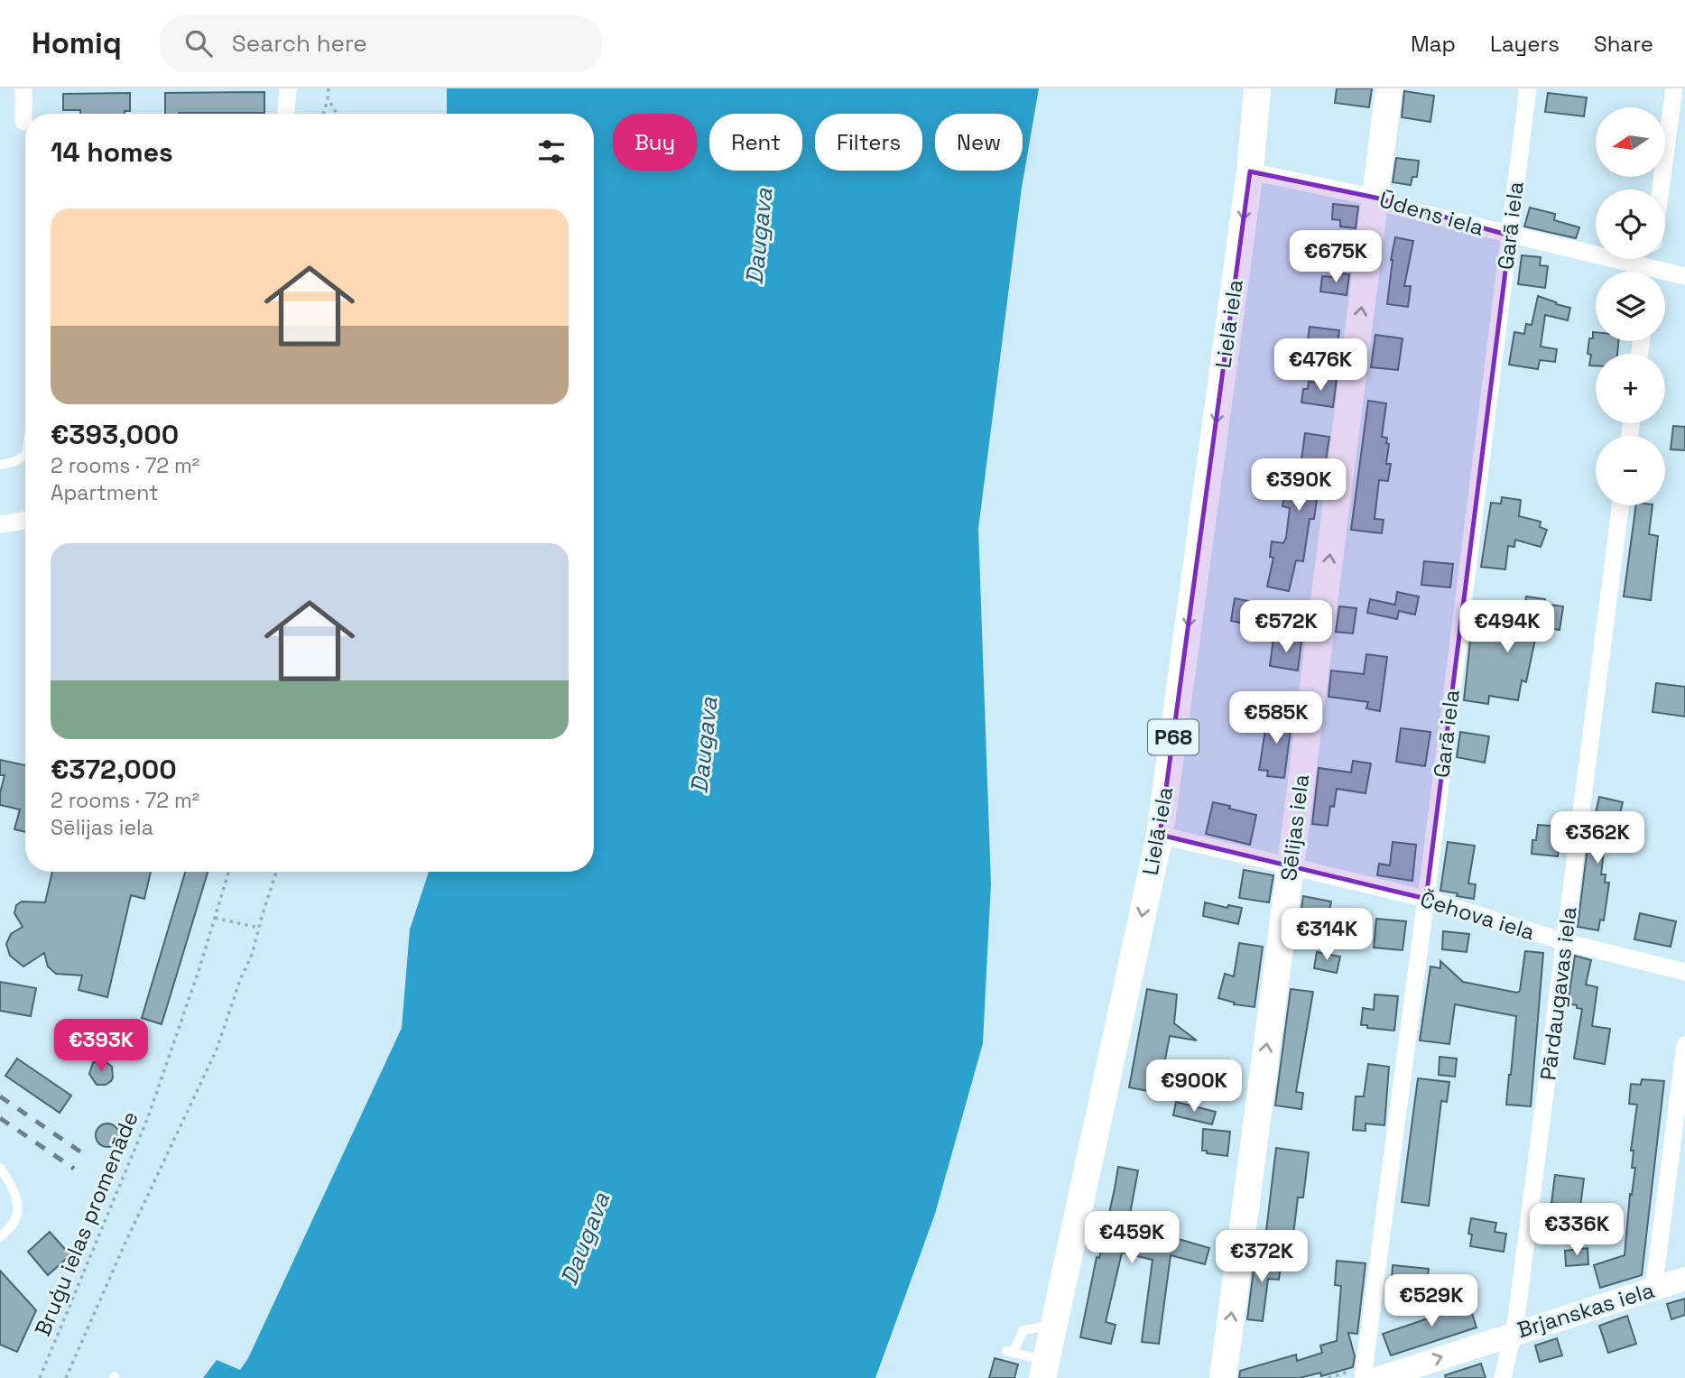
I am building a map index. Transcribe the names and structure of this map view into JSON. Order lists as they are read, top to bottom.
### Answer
{
  "streets": {
    "main road": [
      "Lielā iela",
      "P68",
      "Sēlijas iela",
      "Brjanskas iela"
    ],
    "street": [
      "Ūdens iela",
      "Garā iela",
      "Čehova iela",
      "Pārdaugavas iela"
    ],
    "path": ["Bruģu ielas promenāde"]
  },
  "crossings": [
    ["Ūdens iela", "Garā iela"],
    ["Ūdens iela", "Lielā iela"],
    ["Ūdens iela", "Sēlijas iela"],
    ["Garā iela", "Čehova iela"],
    ["Lielā iela", "Čehova iela"],
    ["Sēlijas iela", "Čehova iela"],
    ["Čehova iela", "Pārdaugavas iela"],
    ["Pārdaugavas iela", "Brjanskas iela"]
  ],
  "one_way": ["Lielā iela", "Sēlijas iela", "Brjanskas iela"],
  "water": ["Daugava"],
  "north": "left",
  "page": {
    "header": "Homiq",
    "search": "Search here",
    "nav": ["Map", "Layers", "Share"],
    "map_buttons": ["+", "−"],
    "chip": [
      "Buy",
      "Rent",
      "Filters",
      "New"
    ],
    "heading": "14 homes",
    "list": [
      {
        "name": "€393,000",
        "note": "2 rooms · 72 m² · Apartment"
      },
      {
        "name": "€372,000",
        "note": "2 rooms · 72 m² · Sēlijas iela"
      }
    ],
    "price": [
      "€675K",
      "€476K",
      "€390K",
      "€572K",
      "€494K",
      "€585K",
      "€362K",
      "€314K",
      "€393K",
      "€900K",
      "€336K",
      "€459K",
      "€372K",
      "€529K"
    ]
  }
}
